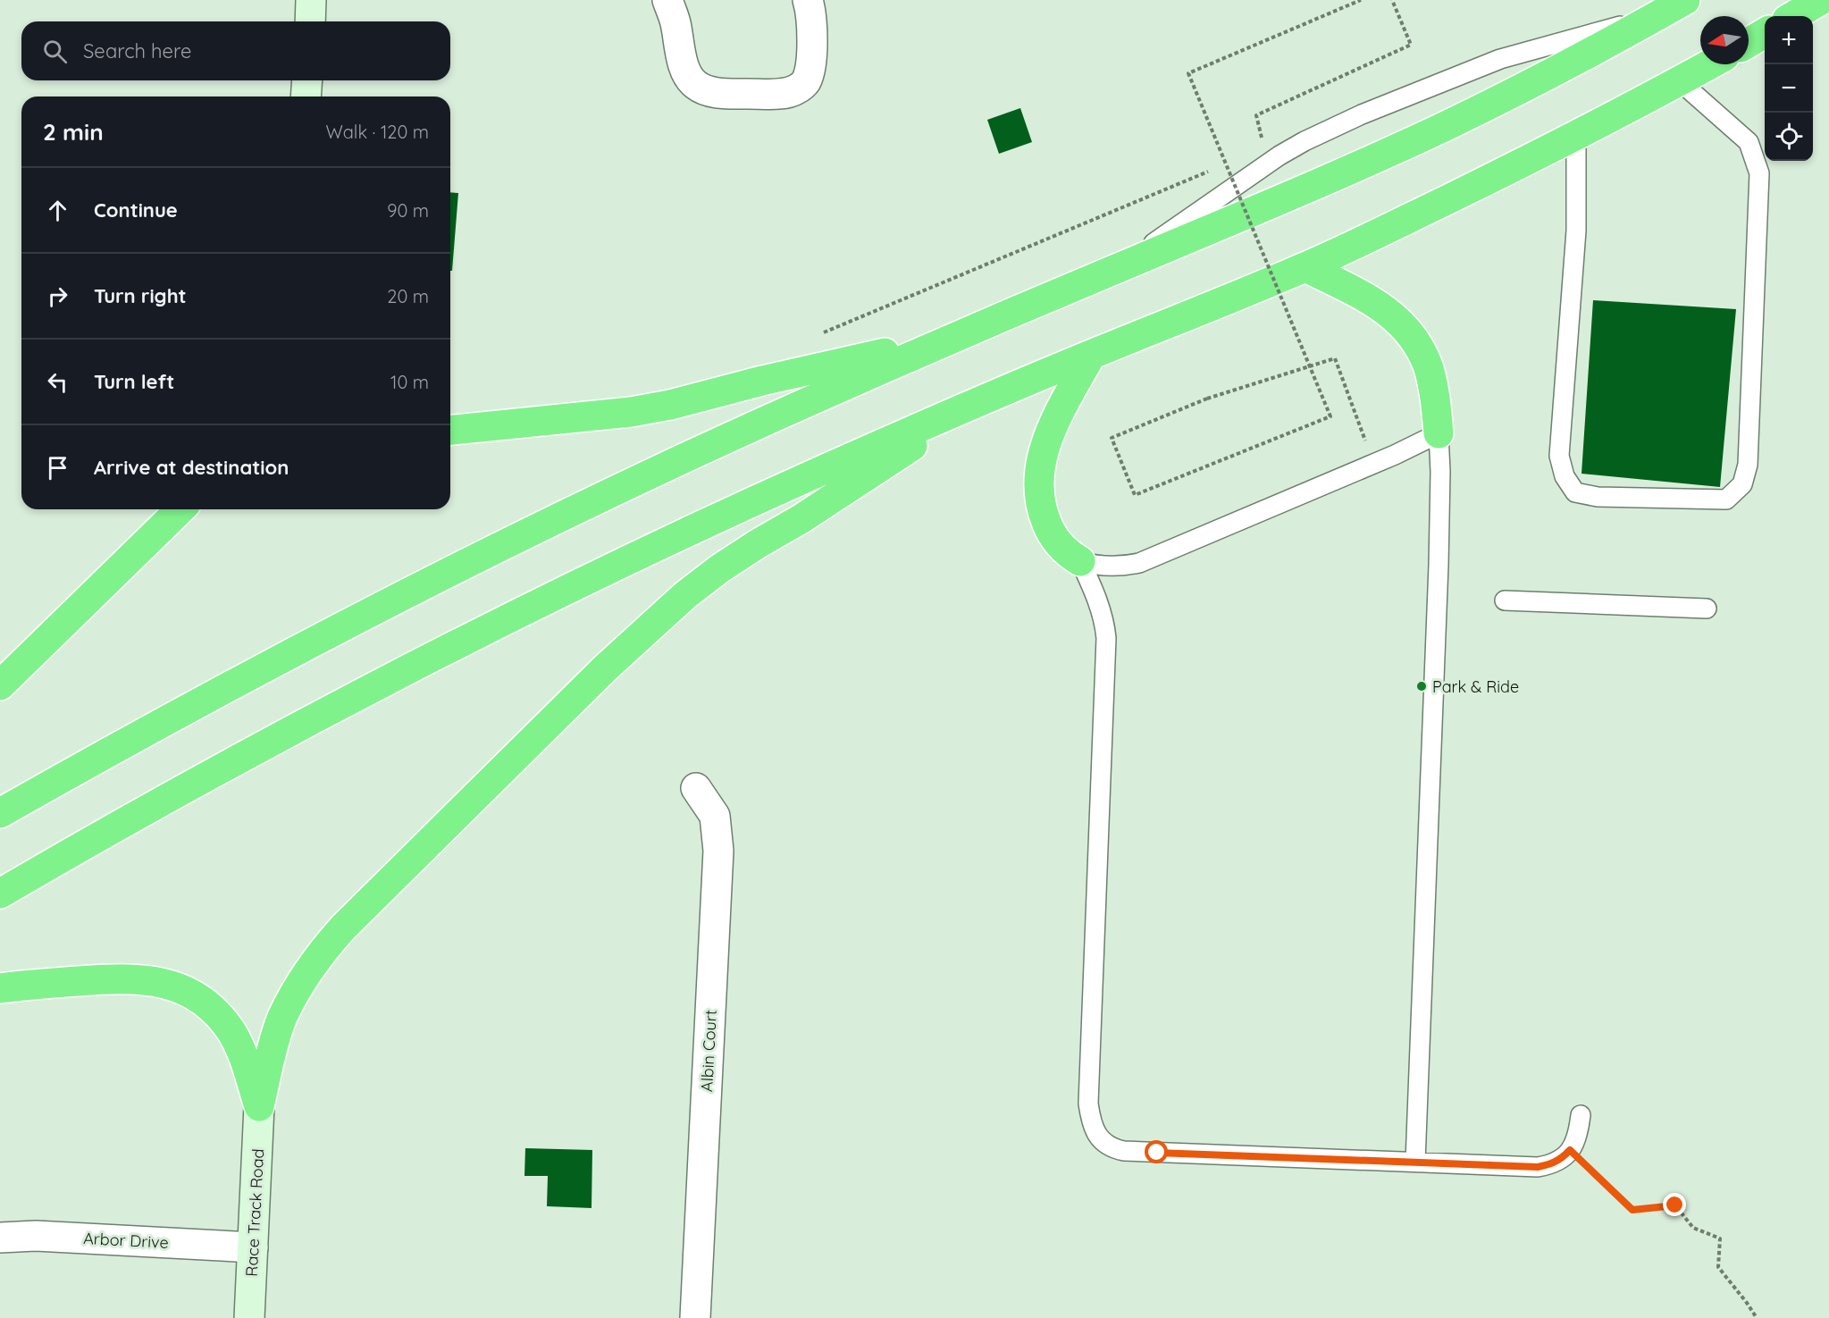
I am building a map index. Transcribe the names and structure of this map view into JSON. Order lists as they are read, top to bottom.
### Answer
{
  "streets": {
    "street": ["Albin Court", "Race Track Road", "Arbor Drive"]
  },
  "crossings": [
    ["Race Track Road", "Arbor Drive"]
  ],
  "places": ["Park & Ride"],
  "north": "left",
  "page": {
    "map_buttons": ["+", "−"],
    "search": "Search here",
    "heading": ["2 min", "Walk · 120 m"],
    "list": [
      ["Continue", "90 m"],
      ["Turn right", "20 m"],
      ["Turn left", "10 m"],
      "Arrive at destination"
    ]
  }
}
